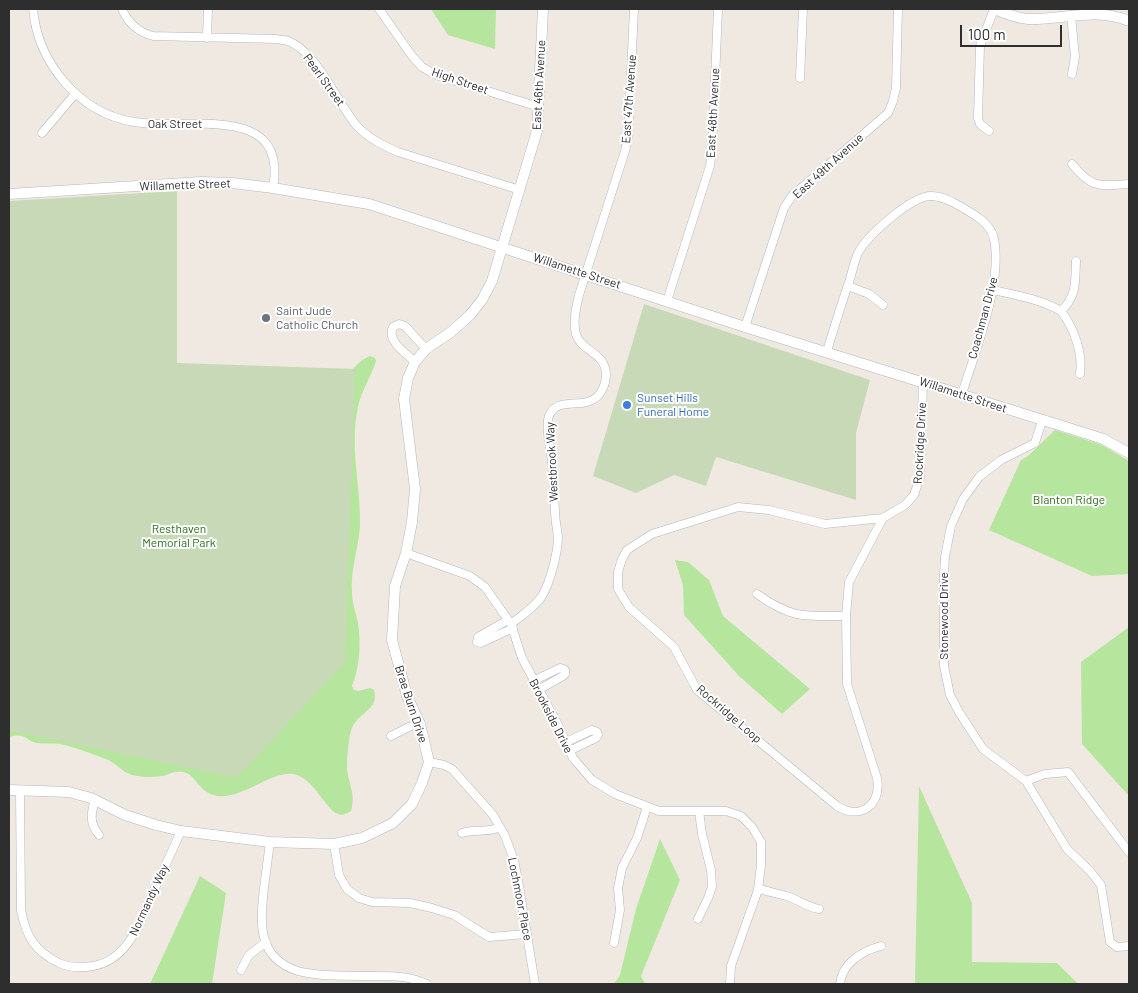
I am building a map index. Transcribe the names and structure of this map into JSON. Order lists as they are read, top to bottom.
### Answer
{
  "streets": {
    "street": [
      "Pearl Street",
      "High Street",
      "East 46th Avenue",
      "East 47th Avenue",
      "East 48th Avenue",
      "Oak Street",
      "East 49th Avenue",
      "Willamette Street",
      "Coachman Drive",
      "Rockridge Drive",
      "Westbrook Way",
      "Stonewood Drive",
      "Brae Burn Drive",
      "Rockridge Loop",
      "Brookside Drive",
      "Lochmoor Place",
      "Normandy Way"
    ]
  },
  "crossings": [
    ["Pearl Street", "East 46th Avenue"],
    ["High Street", "East 46th Avenue"],
    ["East 46th Avenue", "Willamette Street"],
    ["East 46th Avenue", "Brae Burn Drive"],
    ["East 47th Avenue", "Willamette Street"],
    ["East 47th Avenue", "Westbrook Way"],
    ["East 48th Avenue", "Willamette Street"],
    ["Oak Street", "Willamette Street"],
    ["East 49th Avenue", "Willamette Street"],
    ["Willamette Street", "Coachman Drive"],
    ["Willamette Street", "Rockridge Drive"],
    ["Willamette Street", "Westbrook Way"],
    ["Willamette Street", "Stonewood Drive"],
    ["Willamette Street", "Brae Burn Drive"],
    ["Rockridge Drive", "Rockridge Loop"],
    ["Westbrook Way", "Brookside Drive"],
    ["Brae Burn Drive", "Brookside Drive"],
    ["Brae Burn Drive", "Lochmoor Place"]
  ],
  "parks": ["Blanton Ridge", "Resthaven Memorial Park"],
  "places": ["Saint Jude Catholic Church", "Sunset Hills Funeral Home"],
  "scale_bar": "100 m"
}
